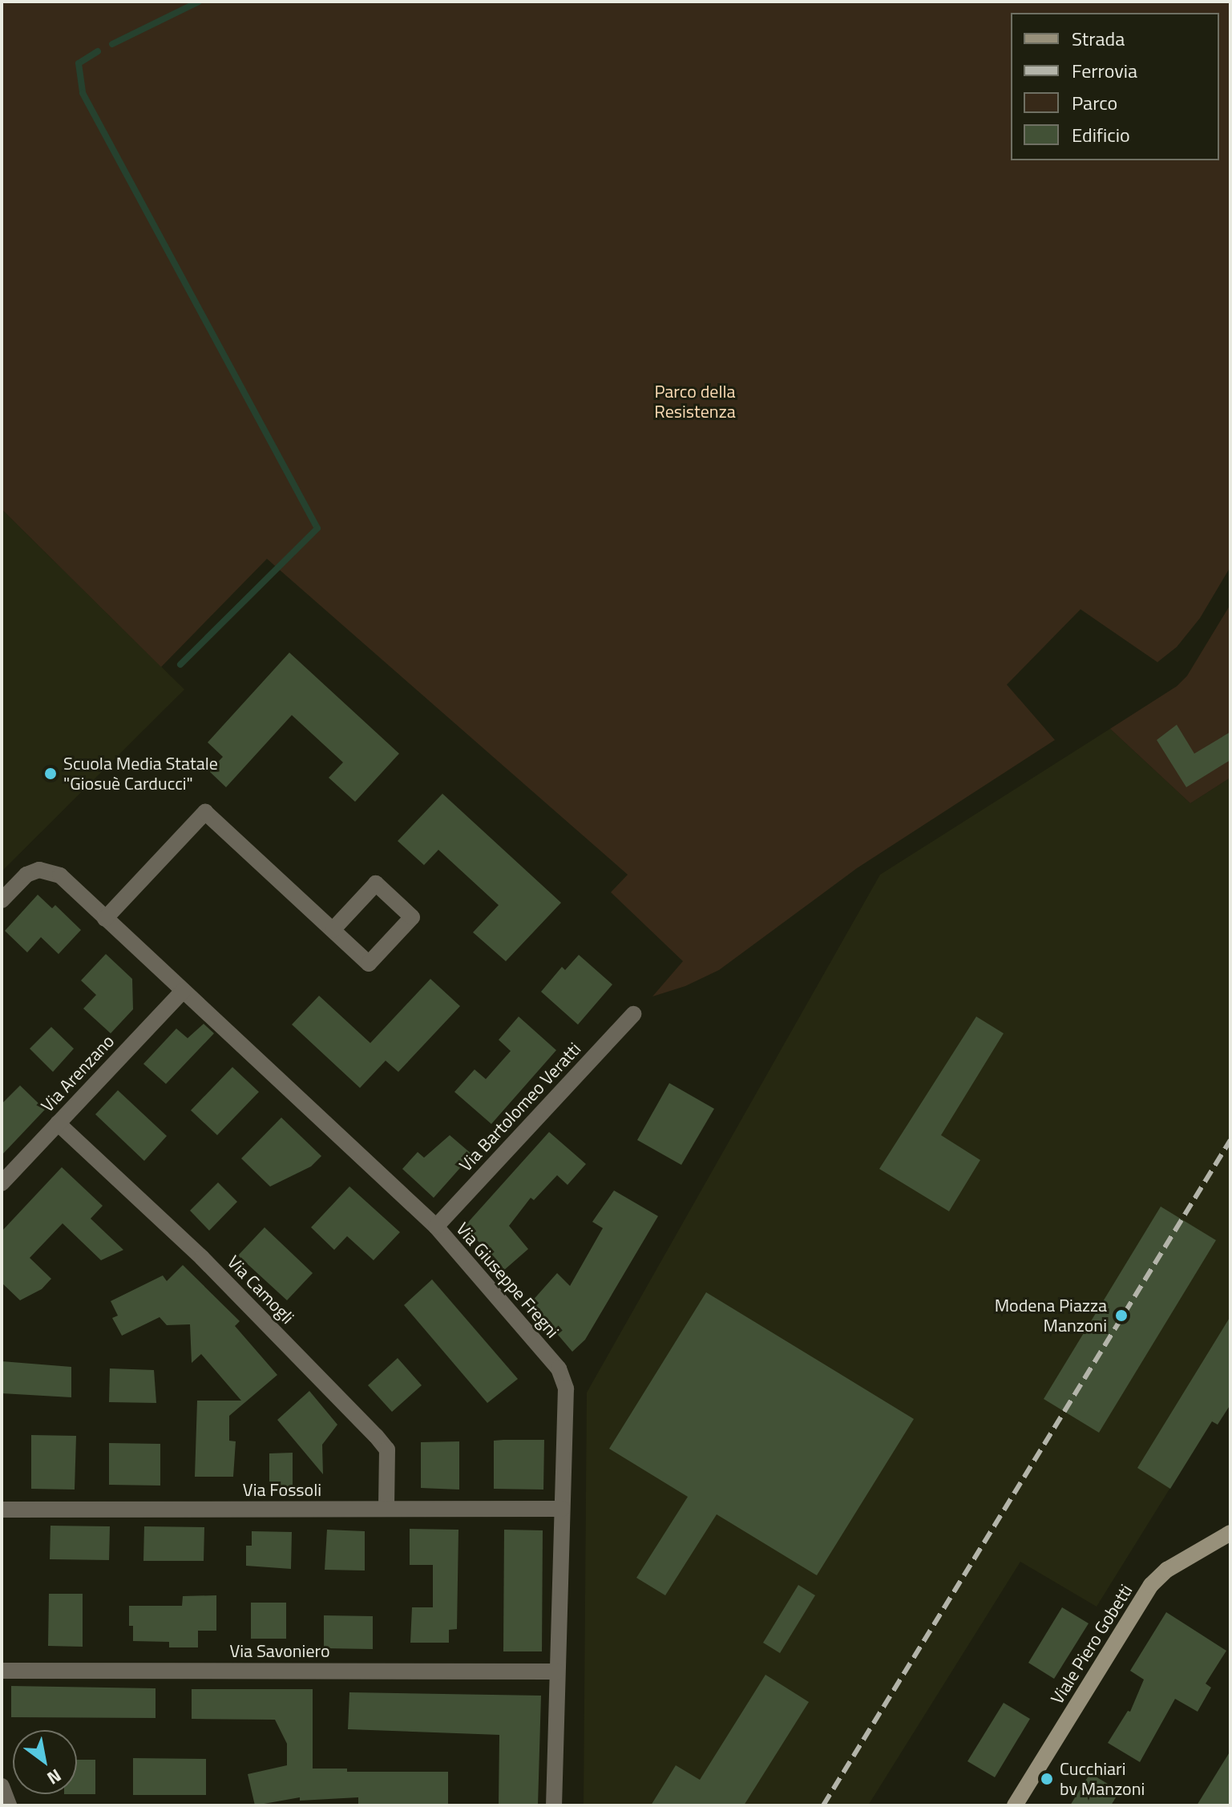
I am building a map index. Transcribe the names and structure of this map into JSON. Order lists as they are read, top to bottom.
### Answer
{
  "streets": {
    "main road": ["Viale Piero Gobetti"],
    "street": [
      "Via Arenzano",
      "Via Bartolomeo Veratti",
      "Via Giuseppe Fregni",
      "Via Camogli",
      "Via Fossoli",
      "Via Savoniero"
    ]
  },
  "crossings": [
    ["Via Arenzano", "Via Giuseppe Fregni"],
    ["Via Arenzano", "Via Camogli"],
    ["Via Bartolomeo Veratti", "Via Giuseppe Fregni"],
    ["Via Giuseppe Fregni", "Via Fossoli"],
    ["Via Giuseppe Fregni", "Via Savoniero"],
    ["Via Camogli", "Via Fossoli"]
  ],
  "parks": ["Parco della Resistenza"],
  "places": ["Scuola Media Statale \"Giosuè Carducci\"", "Modena Piazza Manzoni", "Cucchiari bv Manzoni"],
  "legend": [
    "Strada",
    "Ferrovia",
    "Parco",
    "Edificio"
  ],
  "north": "bottom right"
}
